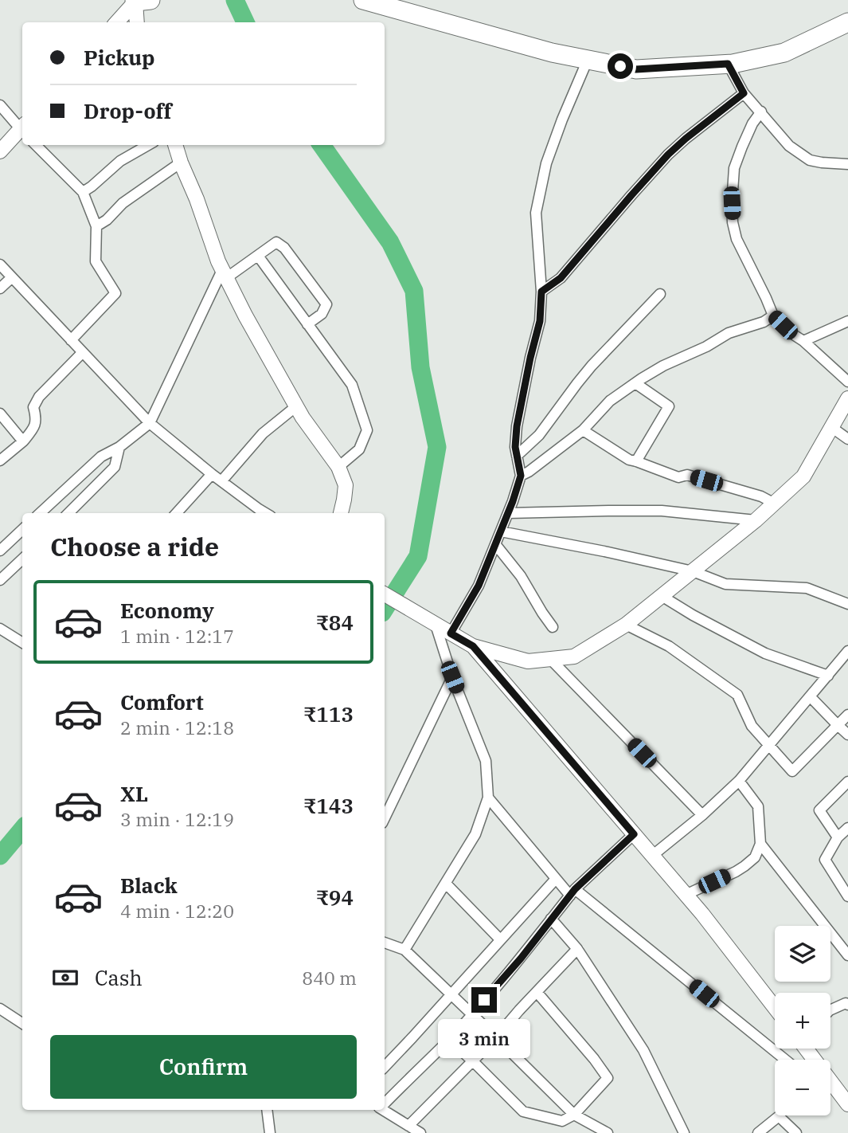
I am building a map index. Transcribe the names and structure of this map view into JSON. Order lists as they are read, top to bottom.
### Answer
{
  "page": {
    "banner": ["Pickup", "Drop-off"],
    "heading": "Choose a ride",
    "list": [
      {
        "name": "Economy",
        "note": "1 min · 12:17",
        "value": "₹84"
      },
      {
        "name": "Comfort",
        "note": "2 min · 12:18",
        "value": "₹113"
      },
      {
        "name": "XL",
        "note": "3 min · 12:19",
        "value": "₹143"
      },
      {
        "name": "Black",
        "note": "4 min · 12:20",
        "value": "₹94"
      }
    ],
    "map_buttons": ["+", "−"],
    "pay": ["Cash", "840 m"],
    "bubble": "3 min",
    "buttons": "Confirm"
  }
}
